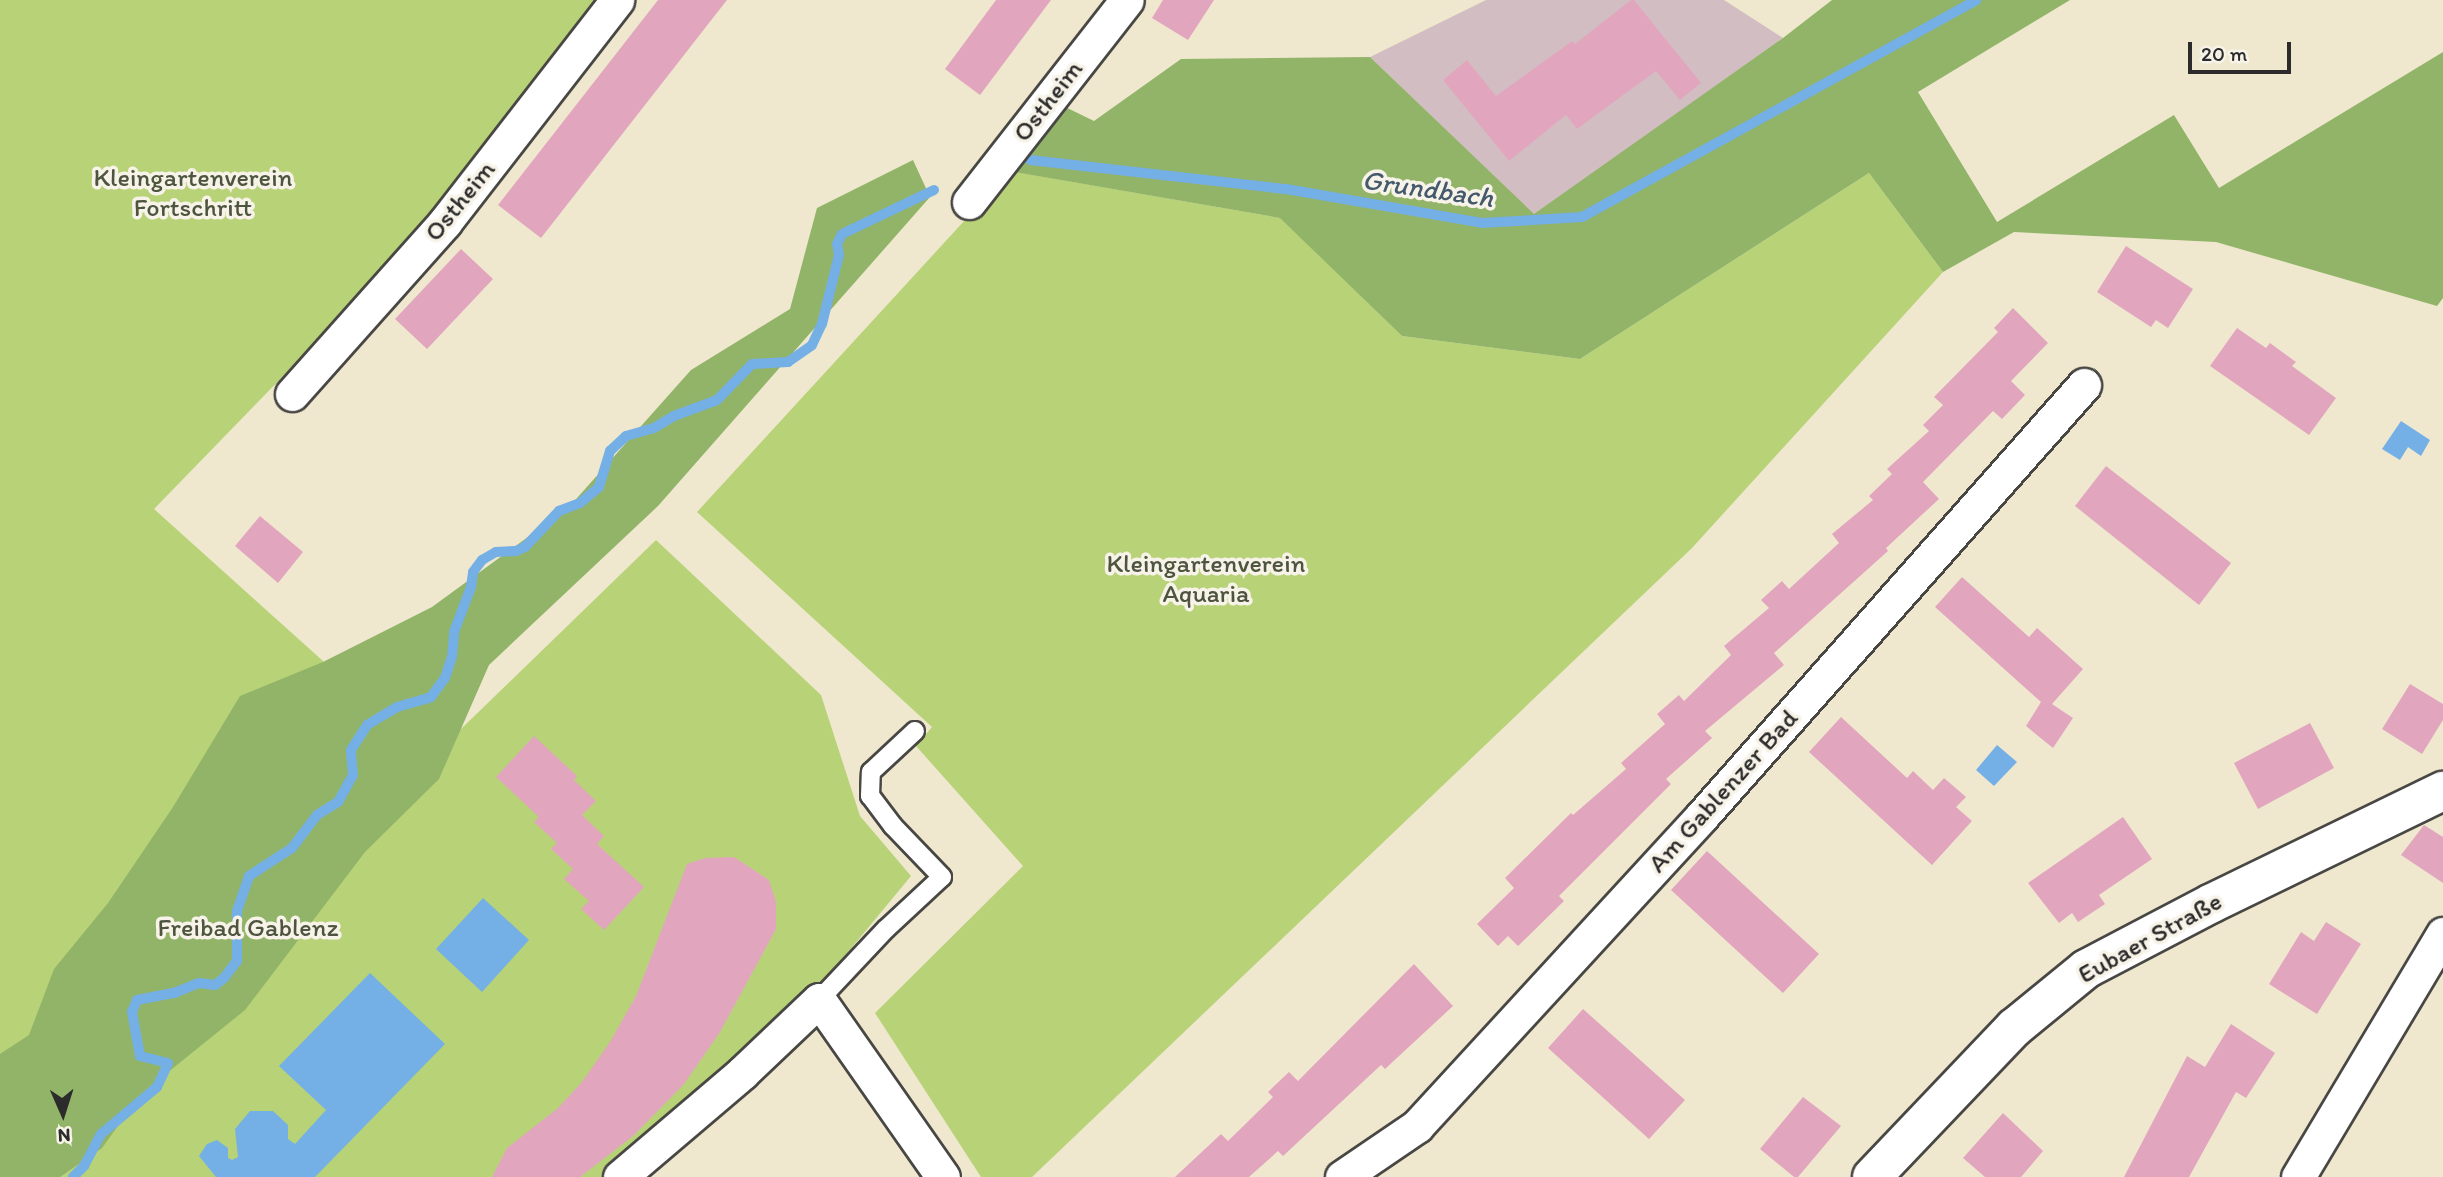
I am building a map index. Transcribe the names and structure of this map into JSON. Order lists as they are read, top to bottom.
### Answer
{
  "streets": {
    "street": ["Ostheim", "Am Gablenzer Bad", "Eubaer Straße"]
  },
  "water": ["Grundbach"],
  "parks": ["Kleingartenverein Fortschritt", "Kleingartenverein Aquaria", "Freibad Gablenz"],
  "scale_bar": "20 m",
  "north": "bottom"
}
